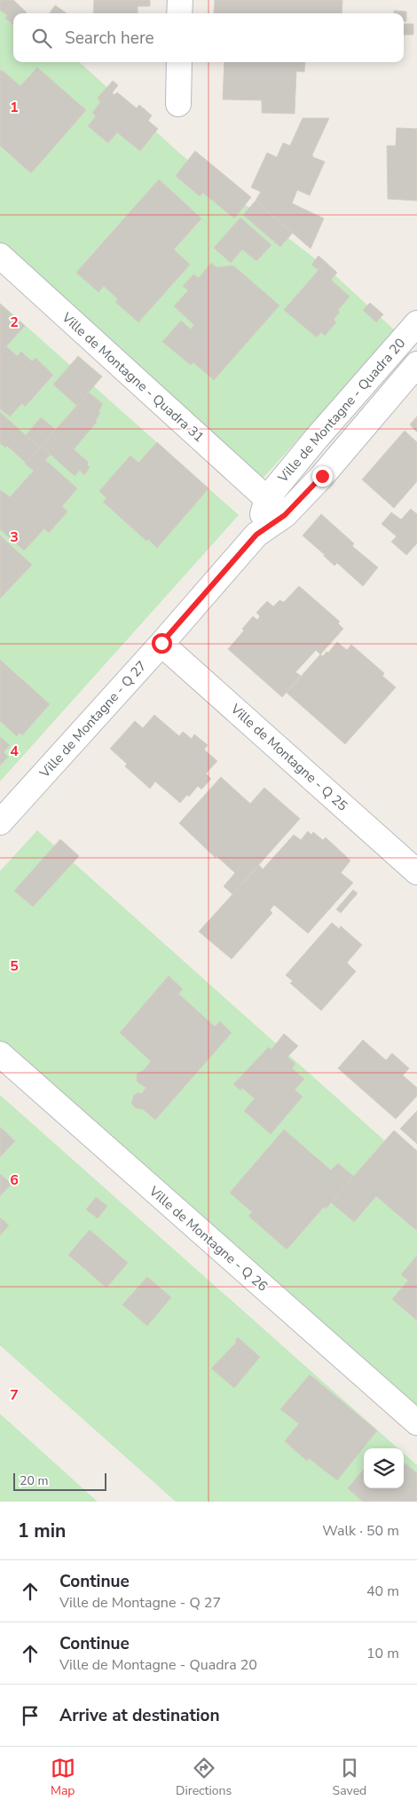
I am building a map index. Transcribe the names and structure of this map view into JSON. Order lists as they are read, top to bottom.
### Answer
{
  "streets": {
    "street": [
      "Ville de Montagne - Quadra 31",
      "Ville de Montagne - Quadra 20",
      "Ville de Montagne - Q 27",
      "Ville de Montagne - Q 25",
      "Ville de Montagne - Q 26"
    ]
  },
  "crossings": [
    ["Ville de Montagne - Quadra 31", "Ville de Montagne - Quadra 20"],
    ["Ville de Montagne - Quadra 31", "Ville de Montagne - Q 27"],
    ["Ville de Montagne - Quadra 20", "Ville de Montagne - Q 27"],
    ["Ville de Montagne - Q 27", "Ville de Montagne - Q 25"]
  ],
  "scale_bar": "20 m",
  "page": {
    "search": "Search here",
    "scale": "20 m",
    "heading": ["1 min", "Walk · 50 m"],
    "list": [
      ["Continue", "Ville de Montagne - Q 27", "40 m"],
      ["Continue", "Ville de Montagne - Quadra 20", "10 m"],
      "Arrive at destination"
    ],
    "nav": ["Map", "Directions", "Saved"]
  },
  "grid": {
    "rows": [
      "1",
      "2",
      "3",
      "4",
      "5",
      "6",
      "7"
    ]
  }
}
